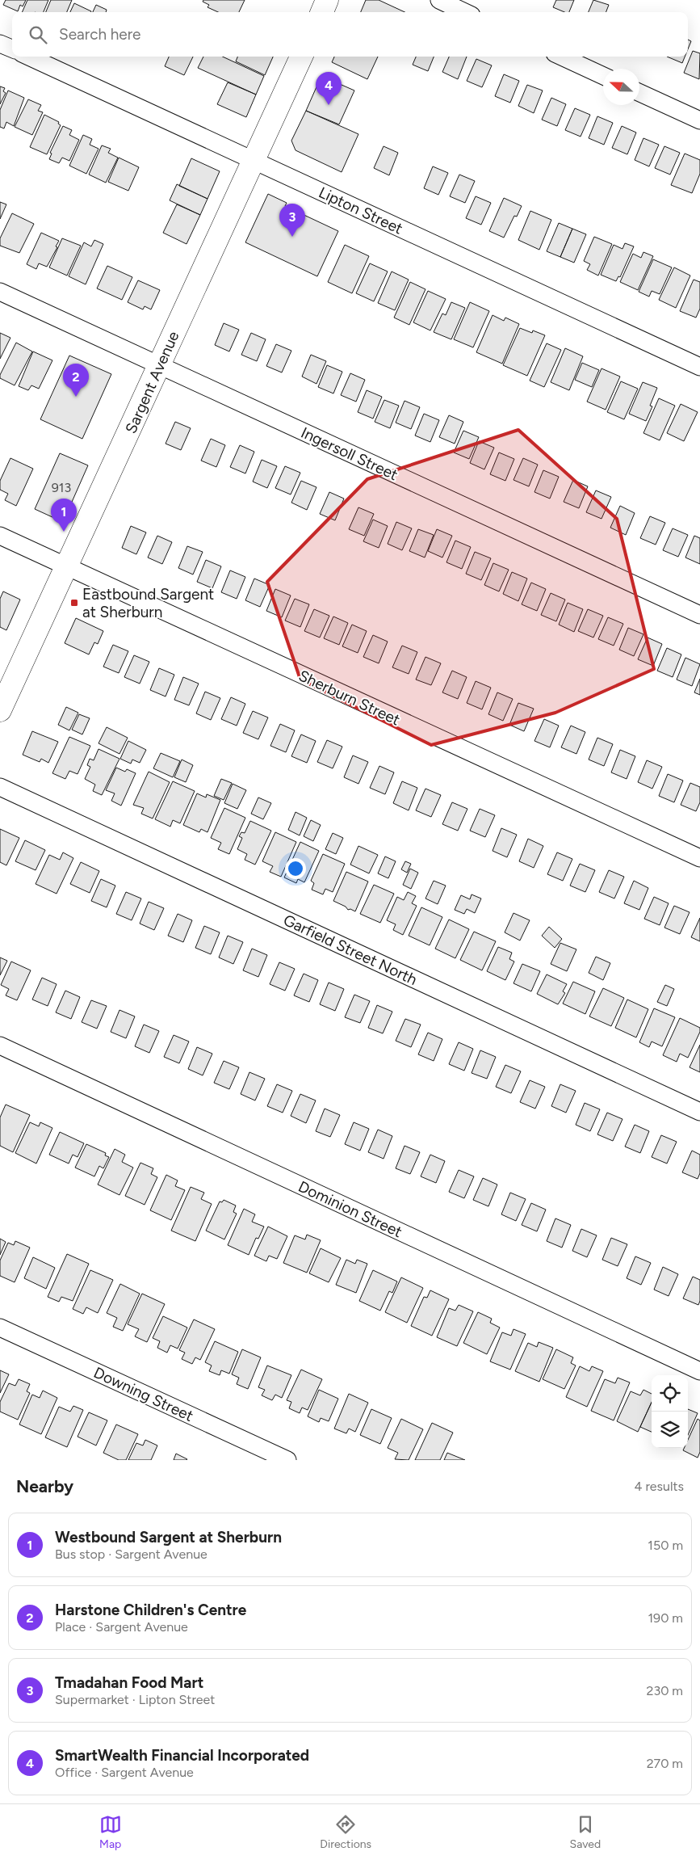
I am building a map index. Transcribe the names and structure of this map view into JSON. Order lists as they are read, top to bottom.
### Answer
{
  "streets": {
    "main road": ["Sargent Avenue"],
    "street": [
      "Lipton Street",
      "Ingersoll Street",
      "Sherburn Street",
      "Garfield Street North",
      "Dominion Street",
      "Downing Street"
    ]
  },
  "crossings": [
    ["Lipton Street", "Sargent Avenue"],
    ["Sargent Avenue", "Ingersoll Street"],
    ["Sargent Avenue", "Sherburn Street"]
  ],
  "places": {
    "transit": ["Eastbound Sargent at Sherburn"]
  },
  "house_numbers": ["913"],
  "north": "left",
  "page": {
    "search": "Search here",
    "pins": [
      "4",
      "3",
      "2",
      "1"
    ],
    "heading": ["Nearby", "4 results"],
    "list": [
      {
        "mark": "1",
        "name": "Westbound Sargent at Sherburn",
        "note": "Bus stop · Sargent Avenue",
        "value": "150 m"
      },
      {
        "mark": "2",
        "name": "Harstone Children's Centre",
        "note": "Place · Sargent Avenue",
        "value": "190 m"
      },
      {
        "mark": "3",
        "name": "Tmadahan Food Mart",
        "note": "Supermarket · Lipton Street",
        "value": "230 m"
      },
      {
        "mark": "4",
        "name": "SmartWealth Financial Incorporated",
        "note": "Office · Sargent Avenue",
        "value": "270 m"
      }
    ],
    "nav": ["Map", "Directions", "Saved"]
  }
}
